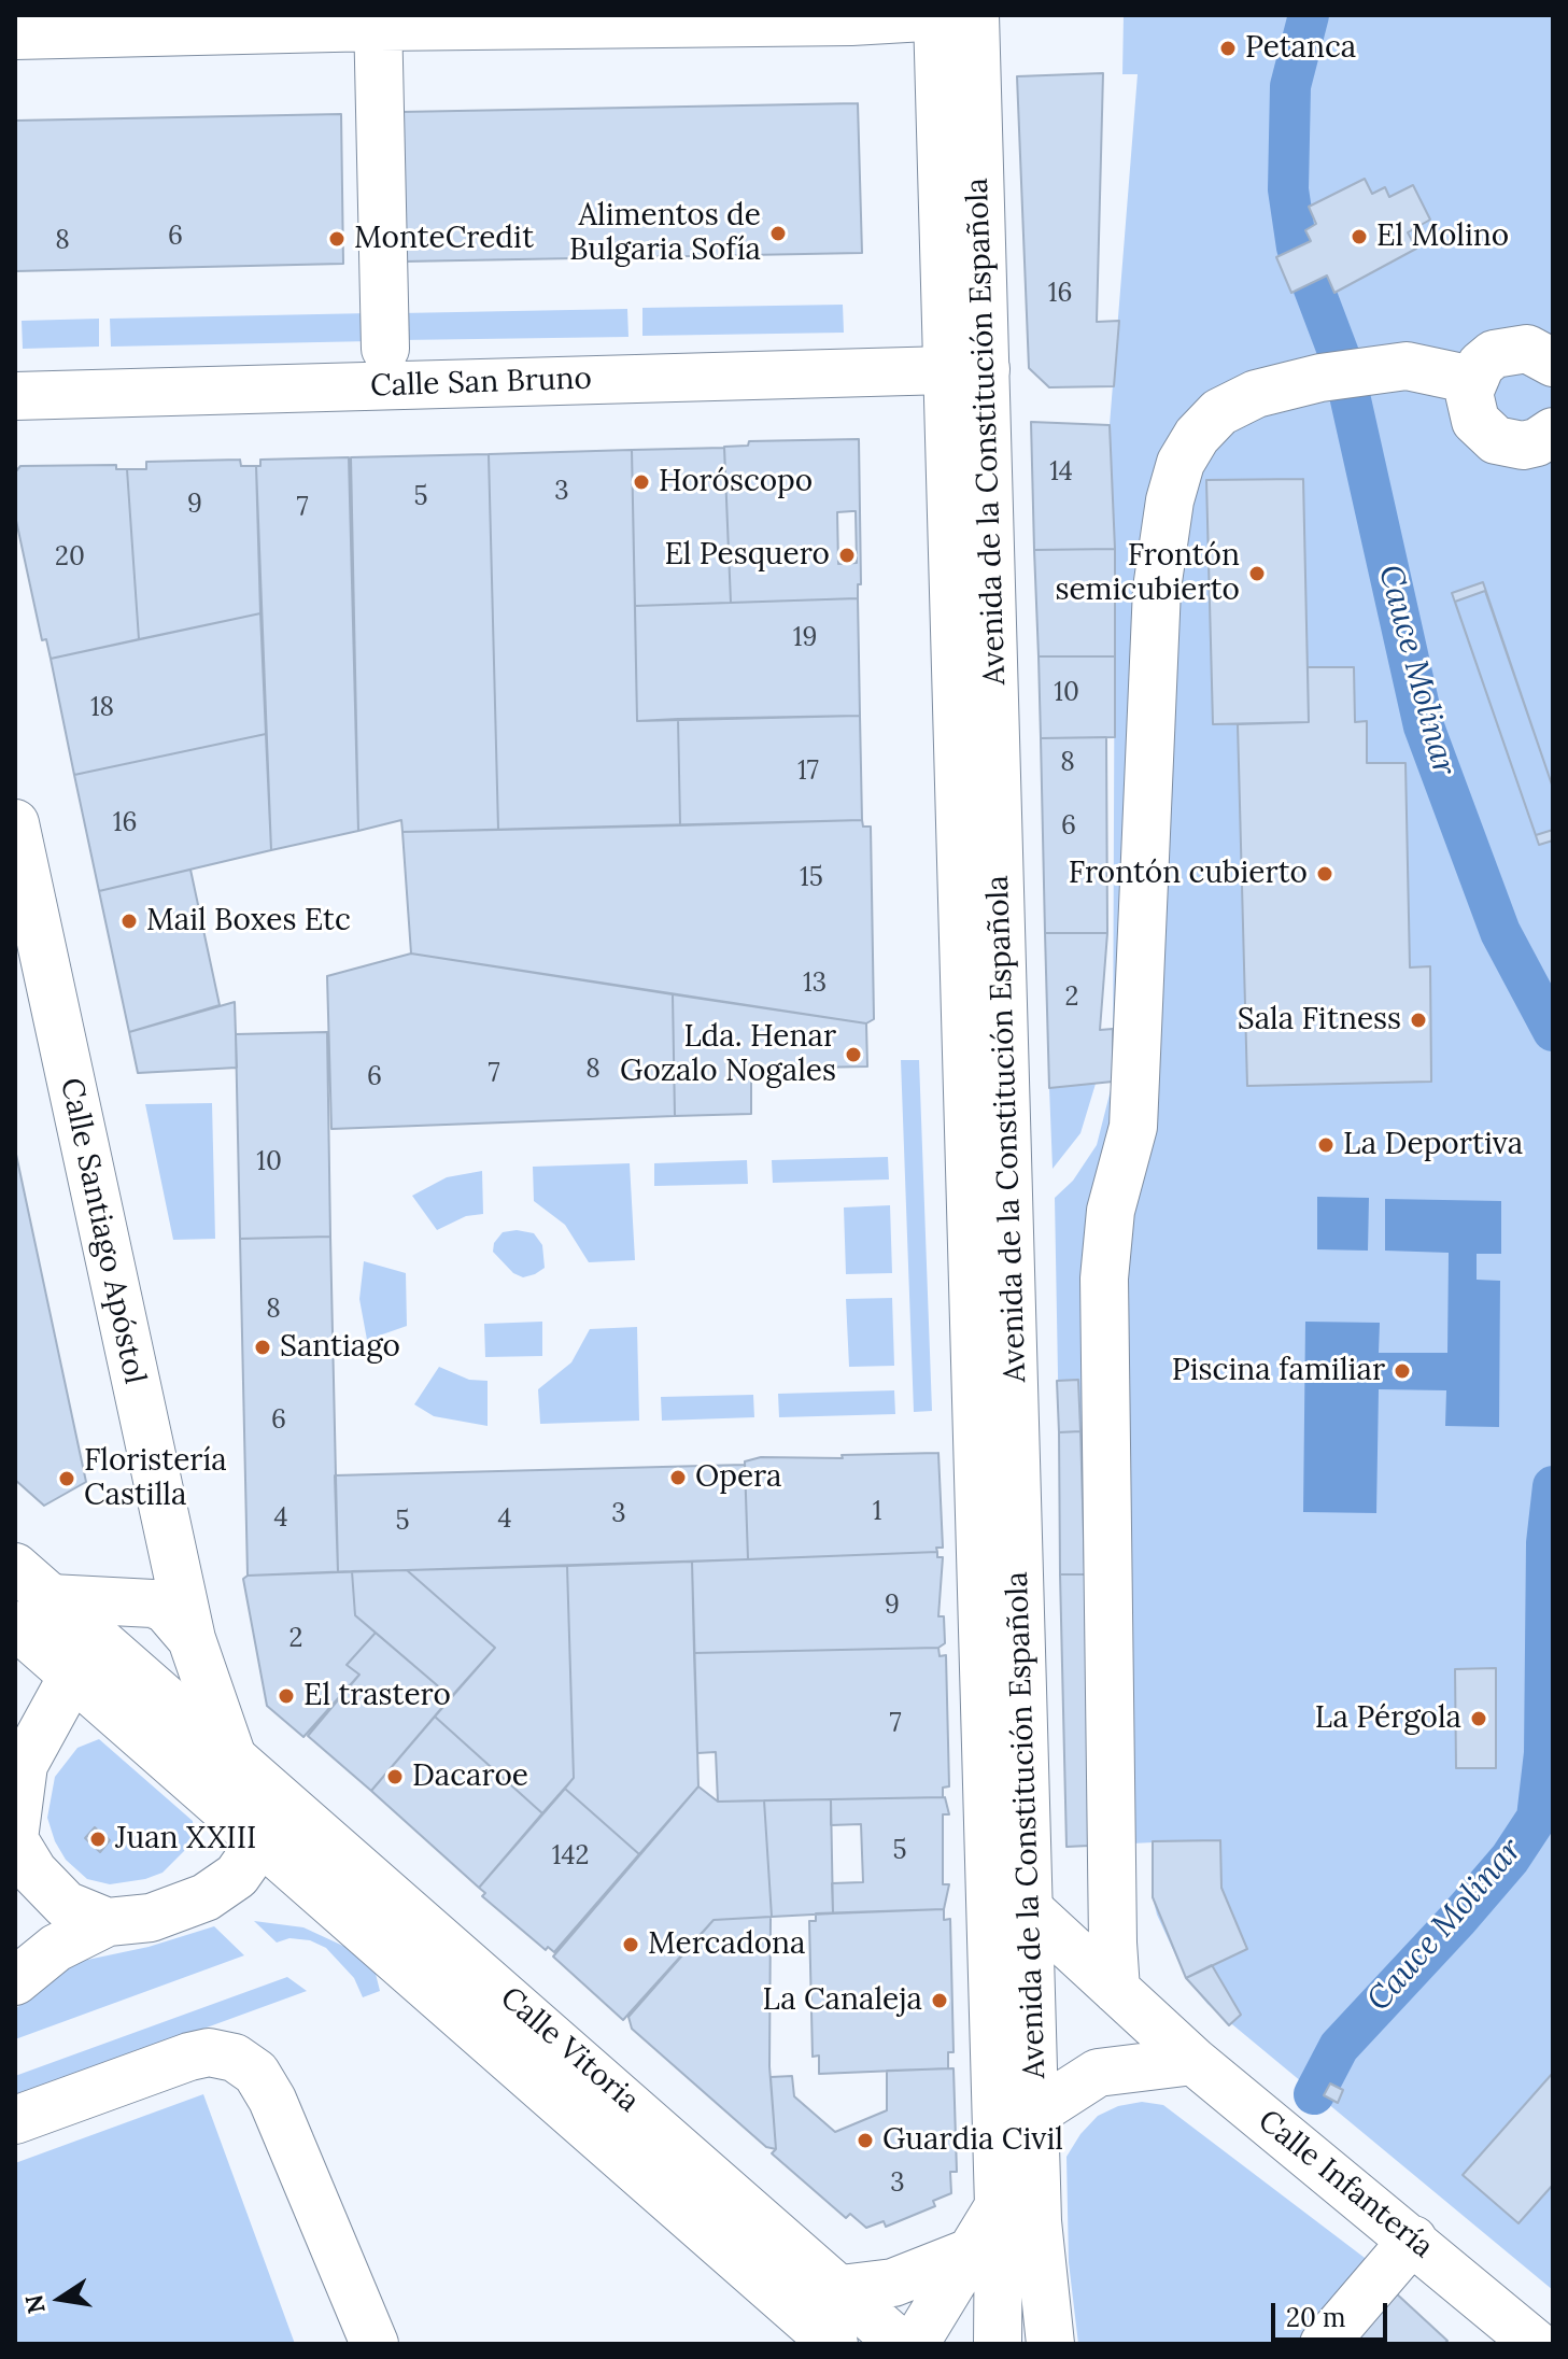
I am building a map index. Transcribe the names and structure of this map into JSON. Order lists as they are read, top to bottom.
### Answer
{
  "streets": {
    "main road": [
      "Calle San Bruno",
      "Avenida de la Constitución Española",
      "Calle Santiago Apóstol",
      "Calle Vitoria",
      "Calle Infantería"
    ]
  },
  "crossings": [
    ["Calle San Bruno", "Avenida de la Constitución Española"],
    ["Avenida de la Constitución Española", "Calle Infantería"],
    ["Calle Santiago Apóstol", "Calle Vitoria"]
  ],
  "water": ["Cauce Molinar"],
  "places": [
    "Petanca",
    "Alimentos de Bulgaria Sofía",
    "El Molino",
    "MonteCredit",
    "Horóscopo",
    "El Pesquero",
    "Frontón semicubierto",
    "Frontón cubierto",
    "Mail Boxes Etc",
    "Sala Fitness",
    "Lda. Henar Gozalo Nogales",
    "La Deportiva",
    "Santiago",
    "Piscina familiar",
    "Opera",
    "Floristería Castilla",
    "El trastero",
    "La Pérgola",
    "Dacaroe",
    "Juan XXIII",
    "Mercadona",
    "La Canaleja",
    "Guardia Civil"
  ],
  "house_numbers": [
    "6",
    "8",
    "16",
    "14",
    "3",
    "5",
    "9",
    "7",
    "20",
    "19",
    "10",
    "18",
    "8",
    "17",
    "16",
    "6",
    "15",
    "13",
    "2",
    "8",
    "7",
    "6",
    "10",
    "8",
    "6",
    "1",
    "3",
    "4",
    "4",
    "5",
    "9",
    "2",
    "7",
    "5",
    "142",
    "3"
  ],
  "scale_bar": "20 m",
  "north": "left"
}
